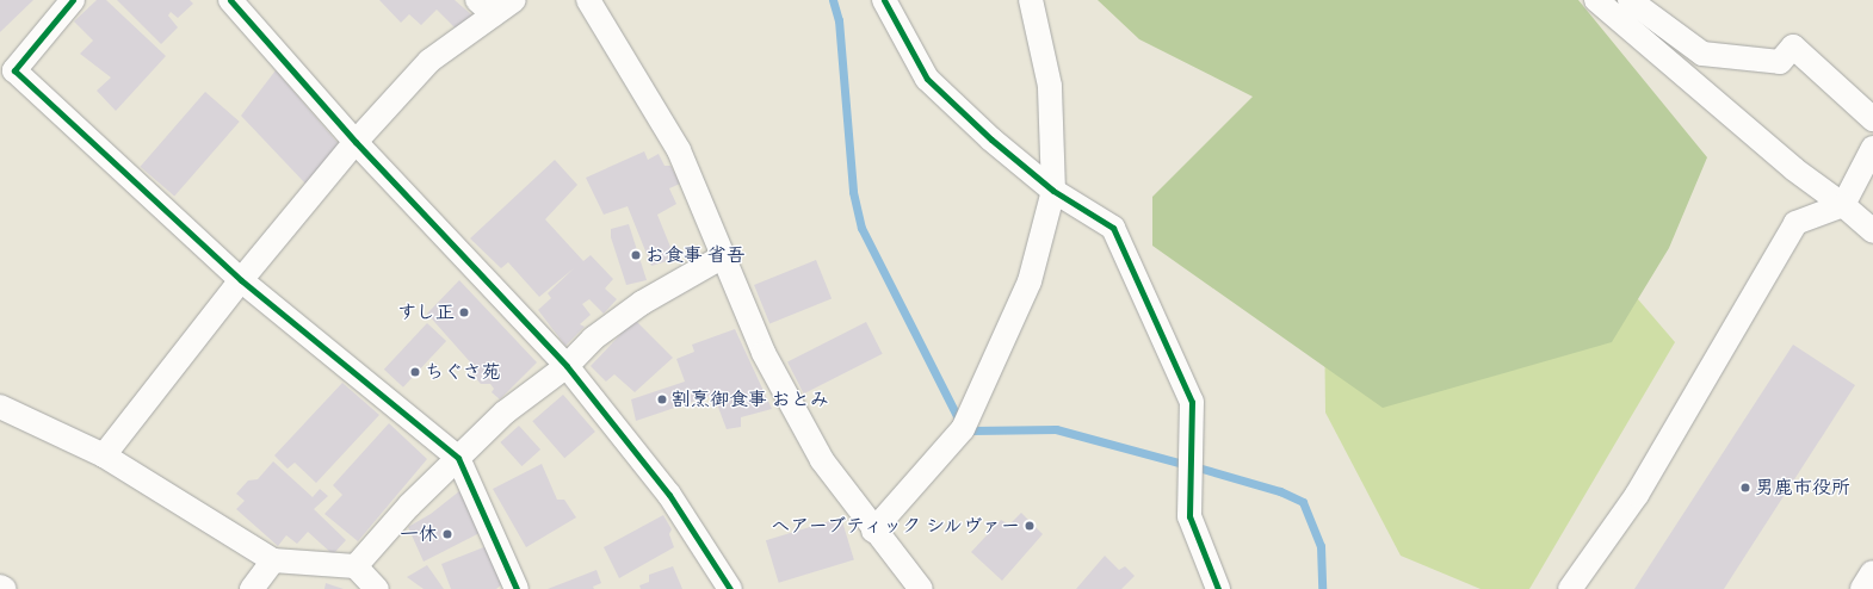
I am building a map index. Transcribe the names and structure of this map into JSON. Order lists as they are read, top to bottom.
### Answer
{
  "places": [
    "お食事 省吾",
    "すし正",
    "ちぐさ苑",
    "割烹御食事 おとみ",
    "男鹿市役所",
    "ヘアーブティック シルヴァー",
    "一休"
  ]
}
